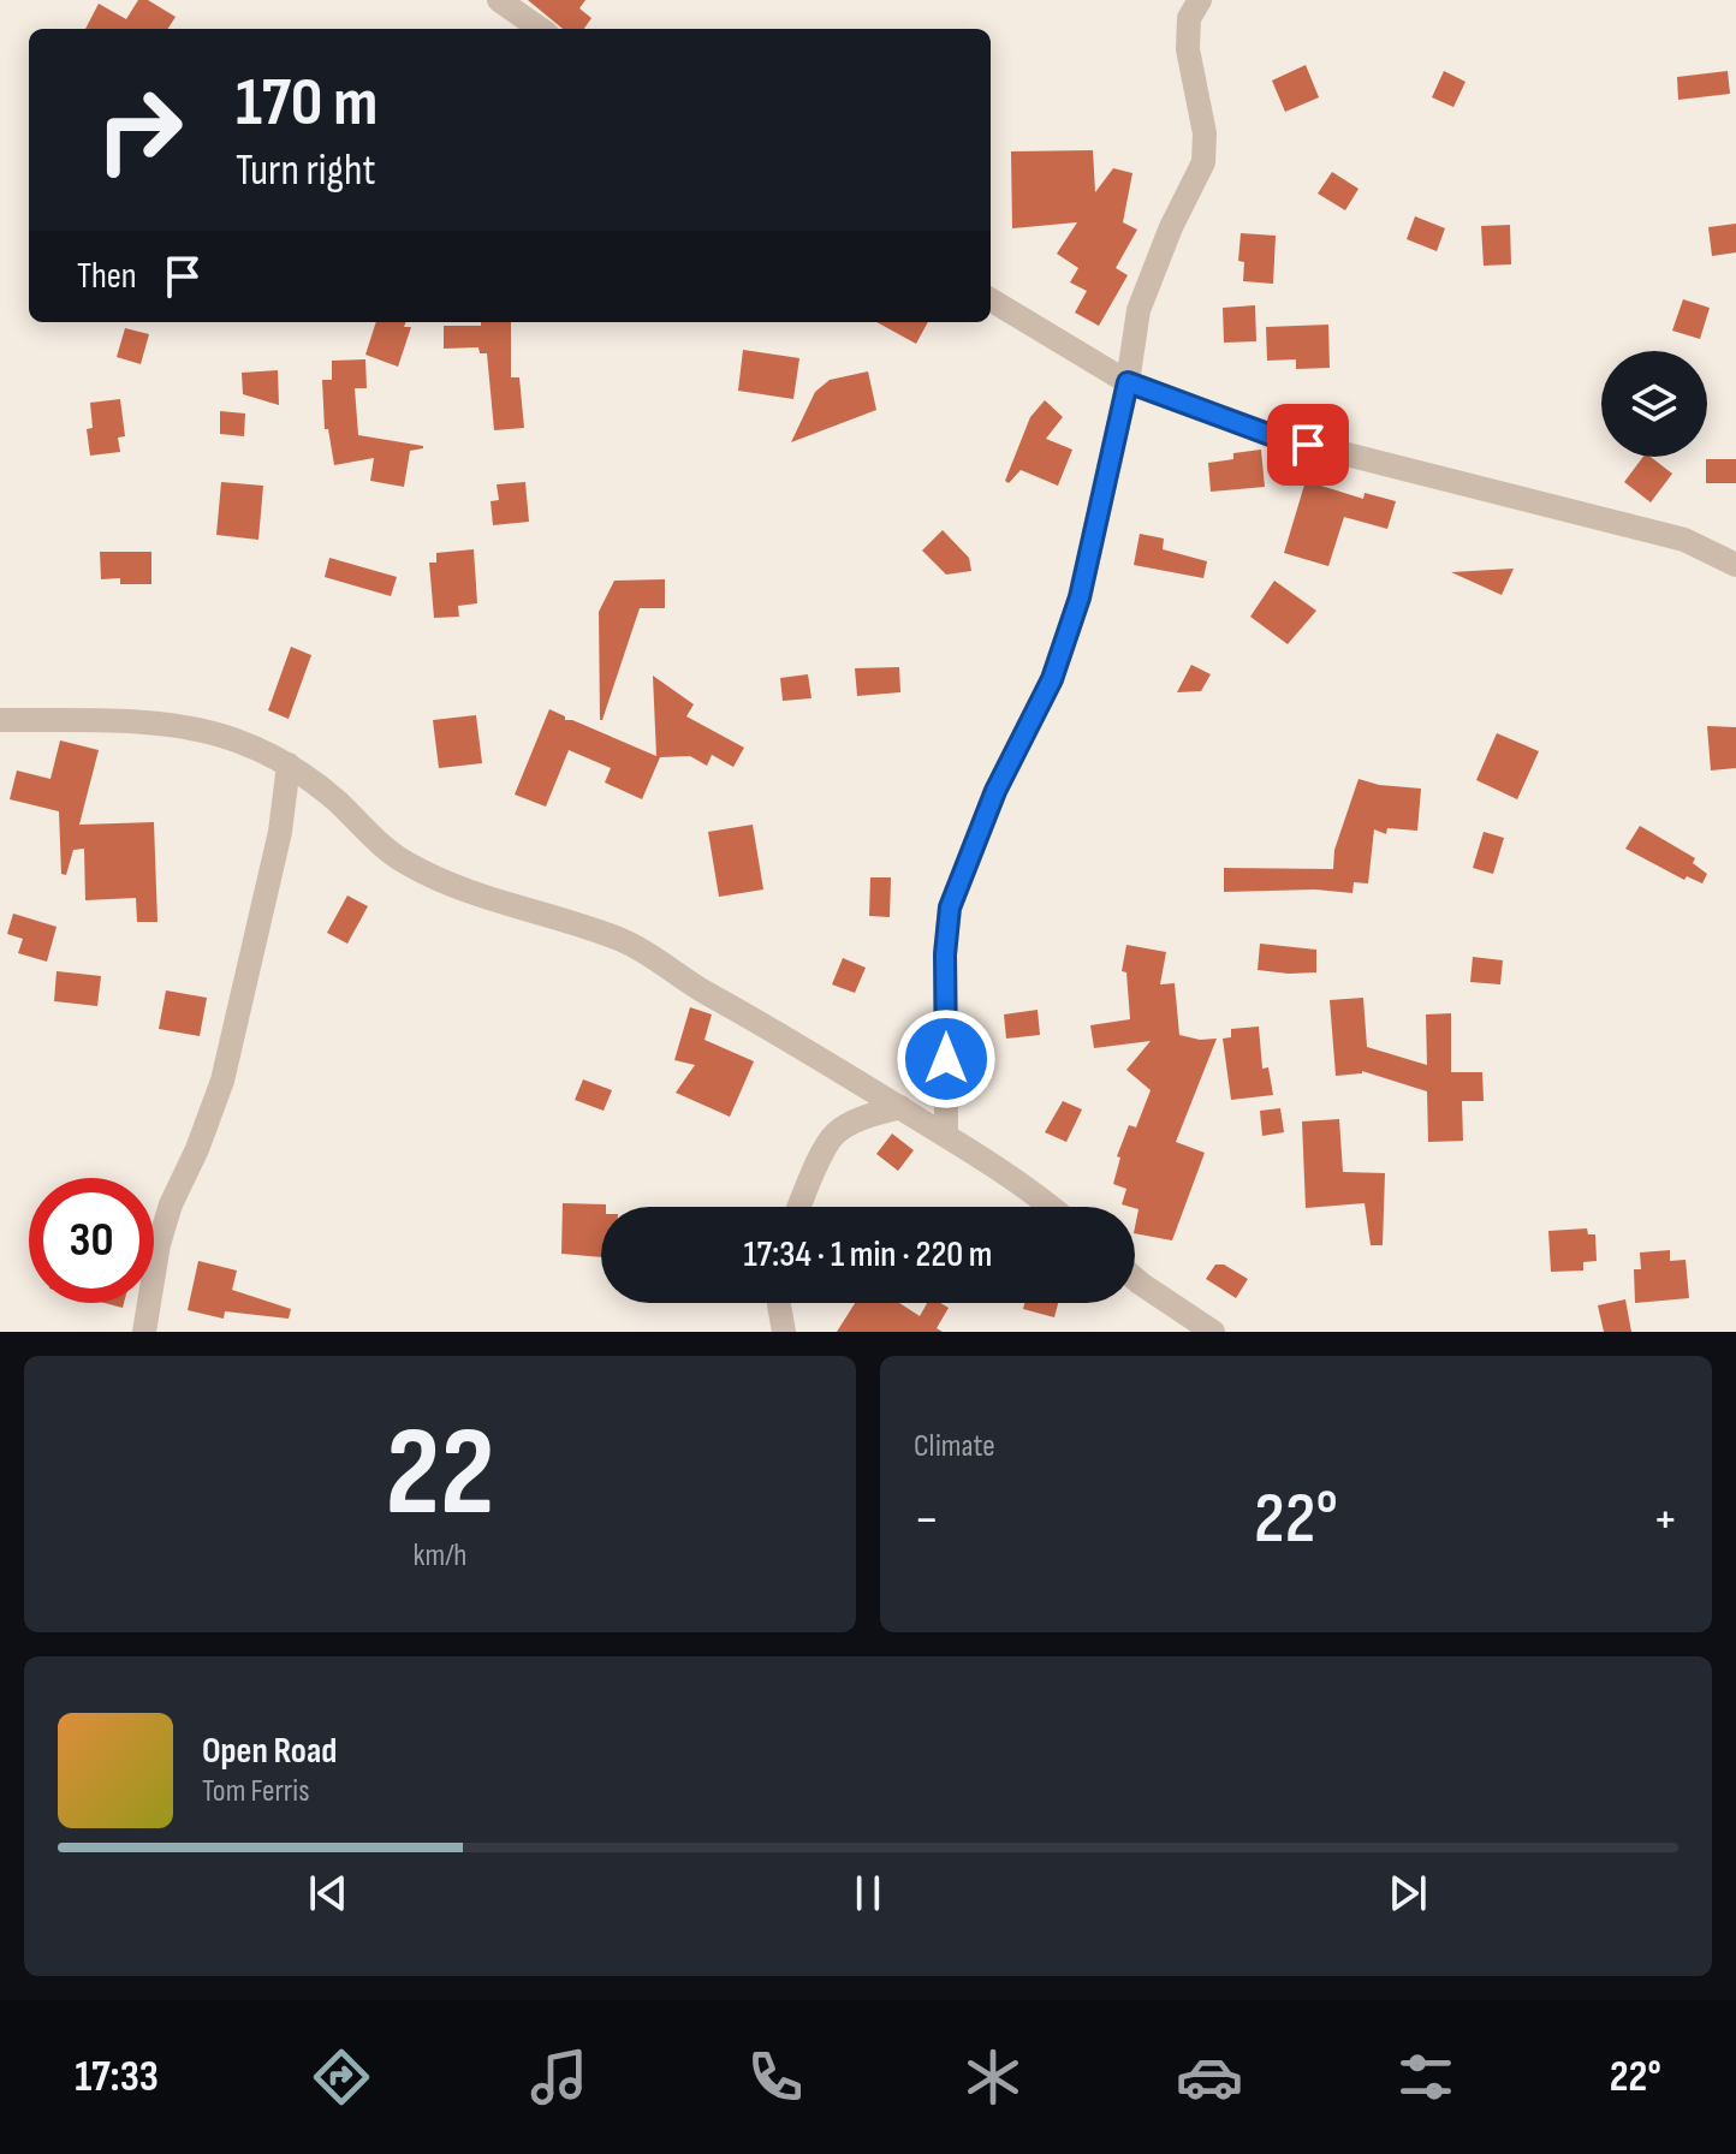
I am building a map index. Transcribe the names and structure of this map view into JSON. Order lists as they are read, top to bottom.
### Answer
{
  "page": {
    "turn": ["170 m", "Turn right"],
    "then": "Then",
    "limit": "30",
    "trip": "17:34 · 1 min · 220 m",
    "tile": [
      ["22", "km/h"],
      "Climate"
    ],
    "heat": ["−", "22°", "+"],
    "song": ["Open Road", "Tom Ferris"],
    "tabs": ["17:33", "22°"]
  }
}
